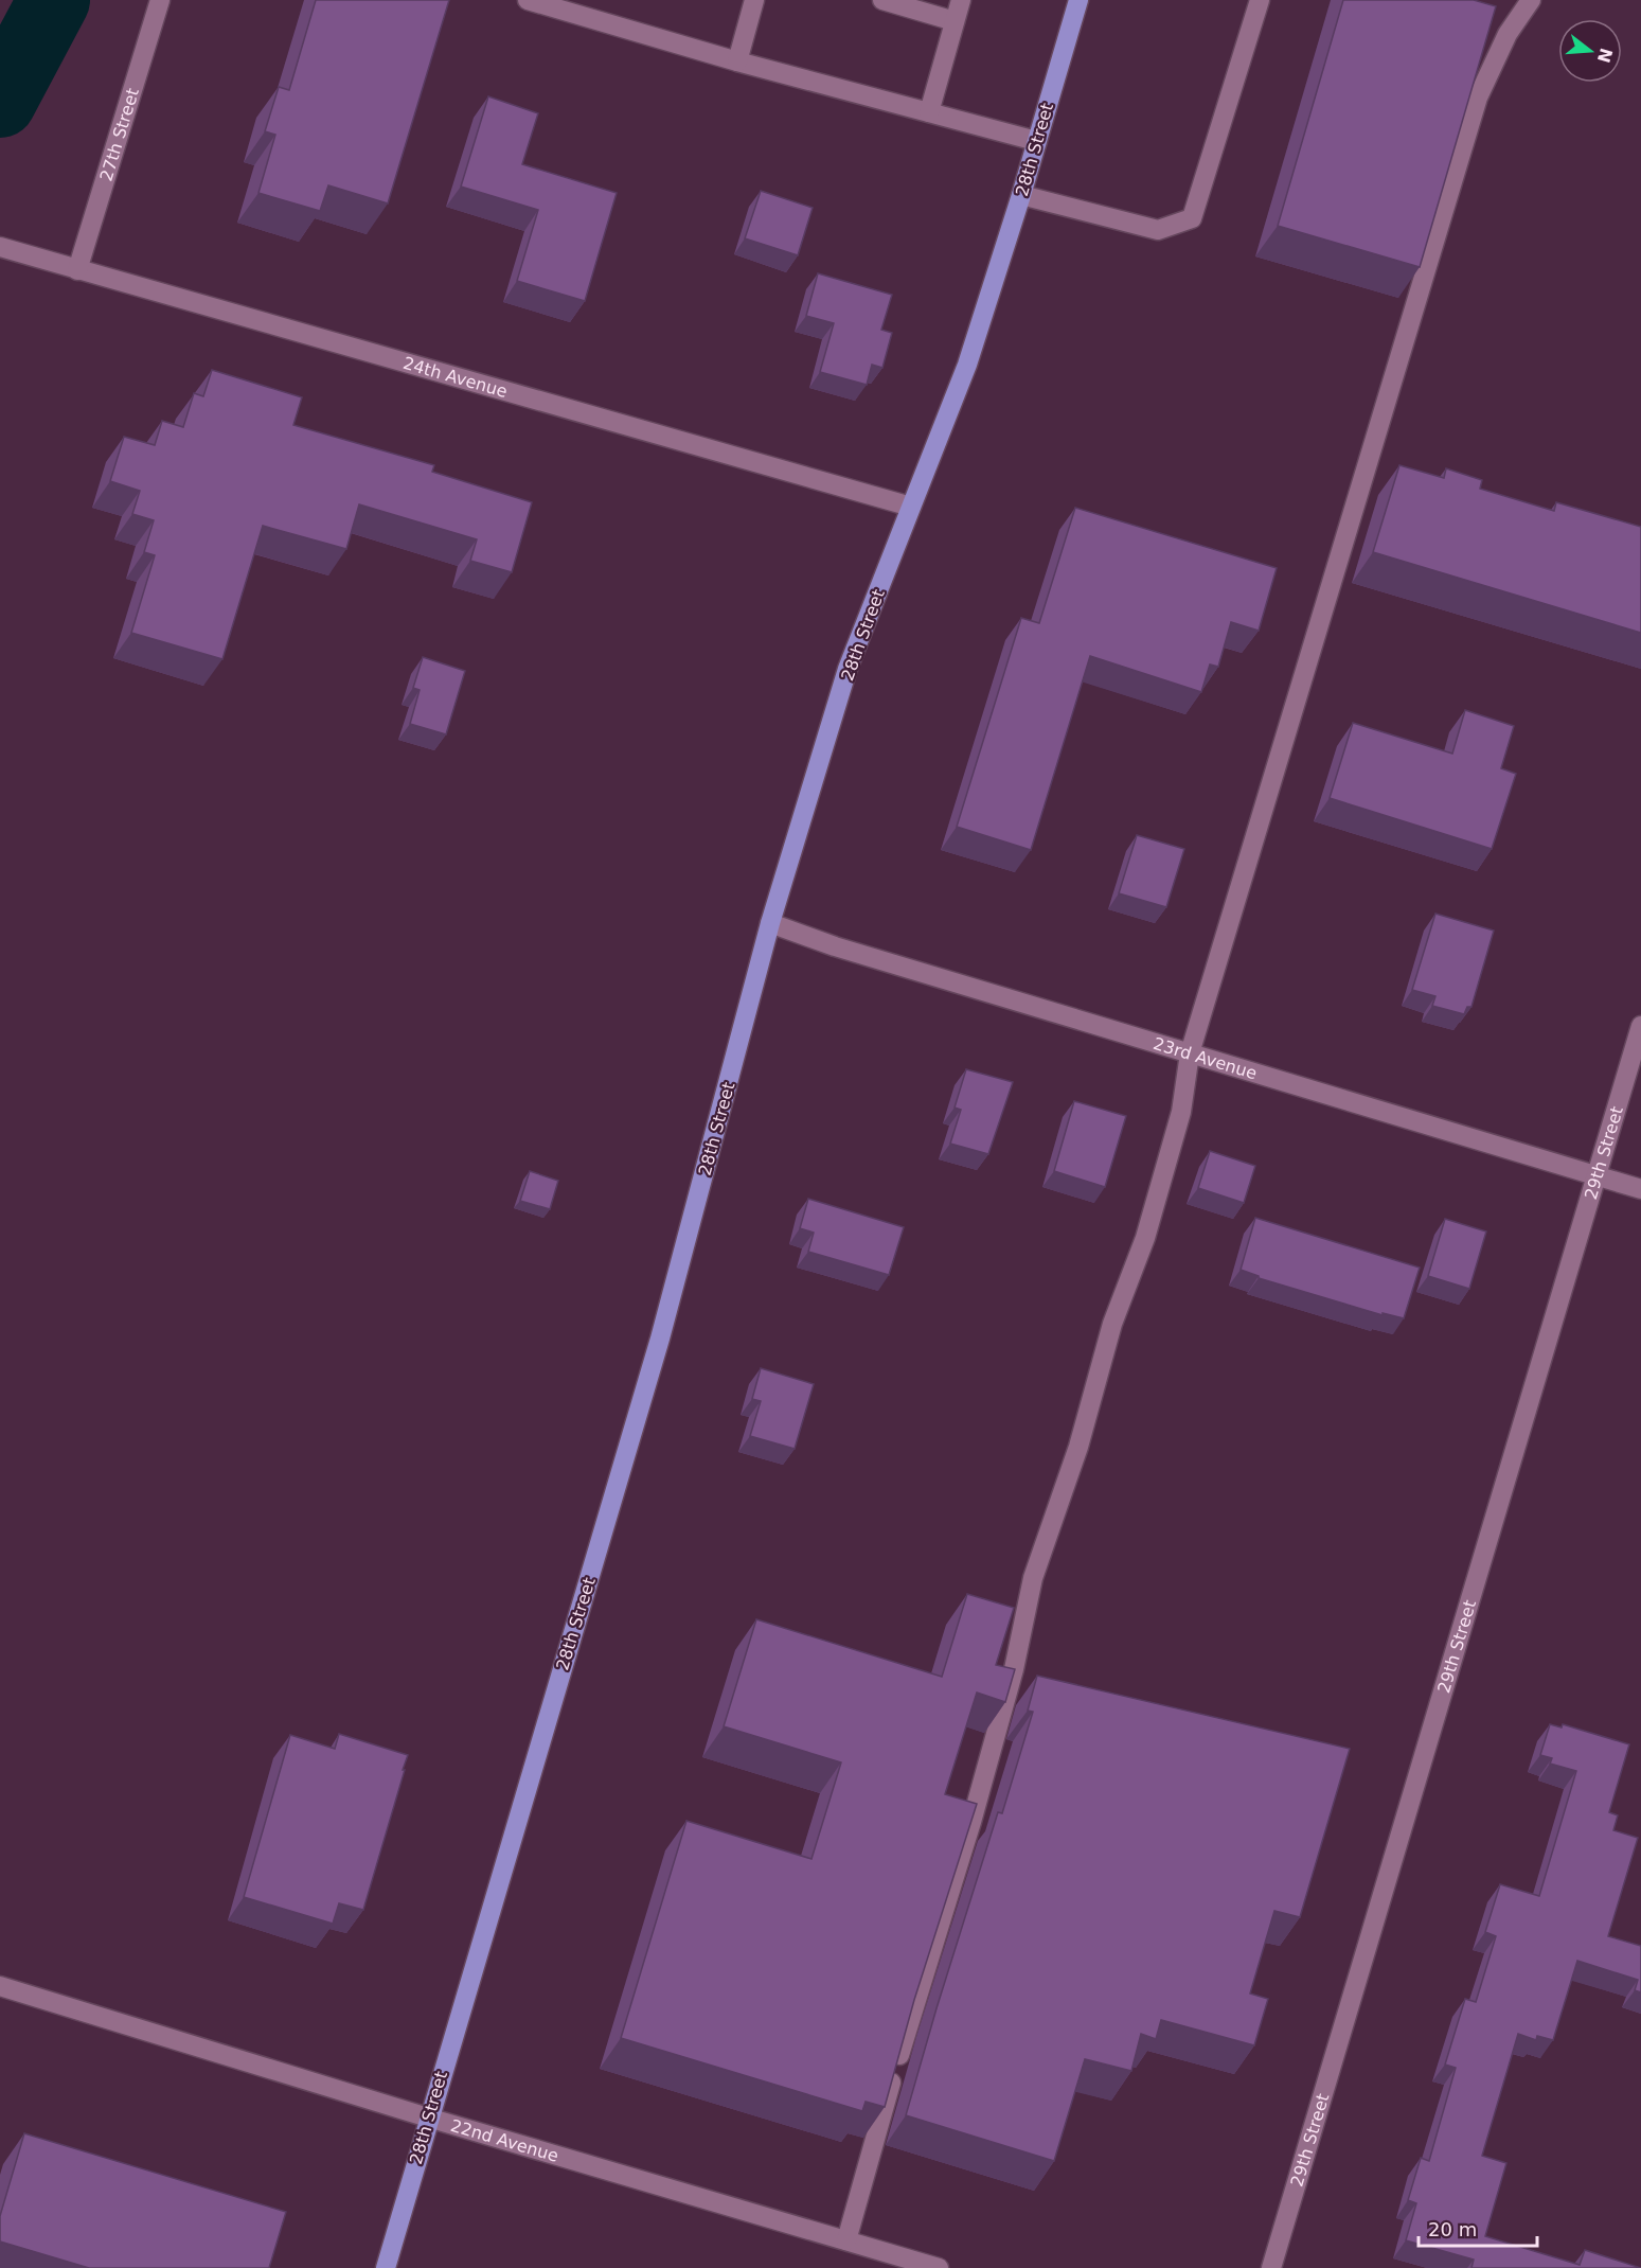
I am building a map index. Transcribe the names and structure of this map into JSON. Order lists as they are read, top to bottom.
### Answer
{
  "streets": {
    "main road": ["28th Street"],
    "street": [
      "27th Street",
      "24th Avenue",
      "23rd Avenue",
      "29th Street",
      "22nd Avenue"
    ]
  },
  "crossings": [
    ["27th Street", "24th Avenue"],
    ["28th Street", "24th Avenue"],
    ["28th Street", "23rd Avenue"],
    ["28th Street", "22nd Avenue"],
    ["23rd Avenue", "29th Street"]
  ],
  "scale_bar": "20 m",
  "north": "right"
}
